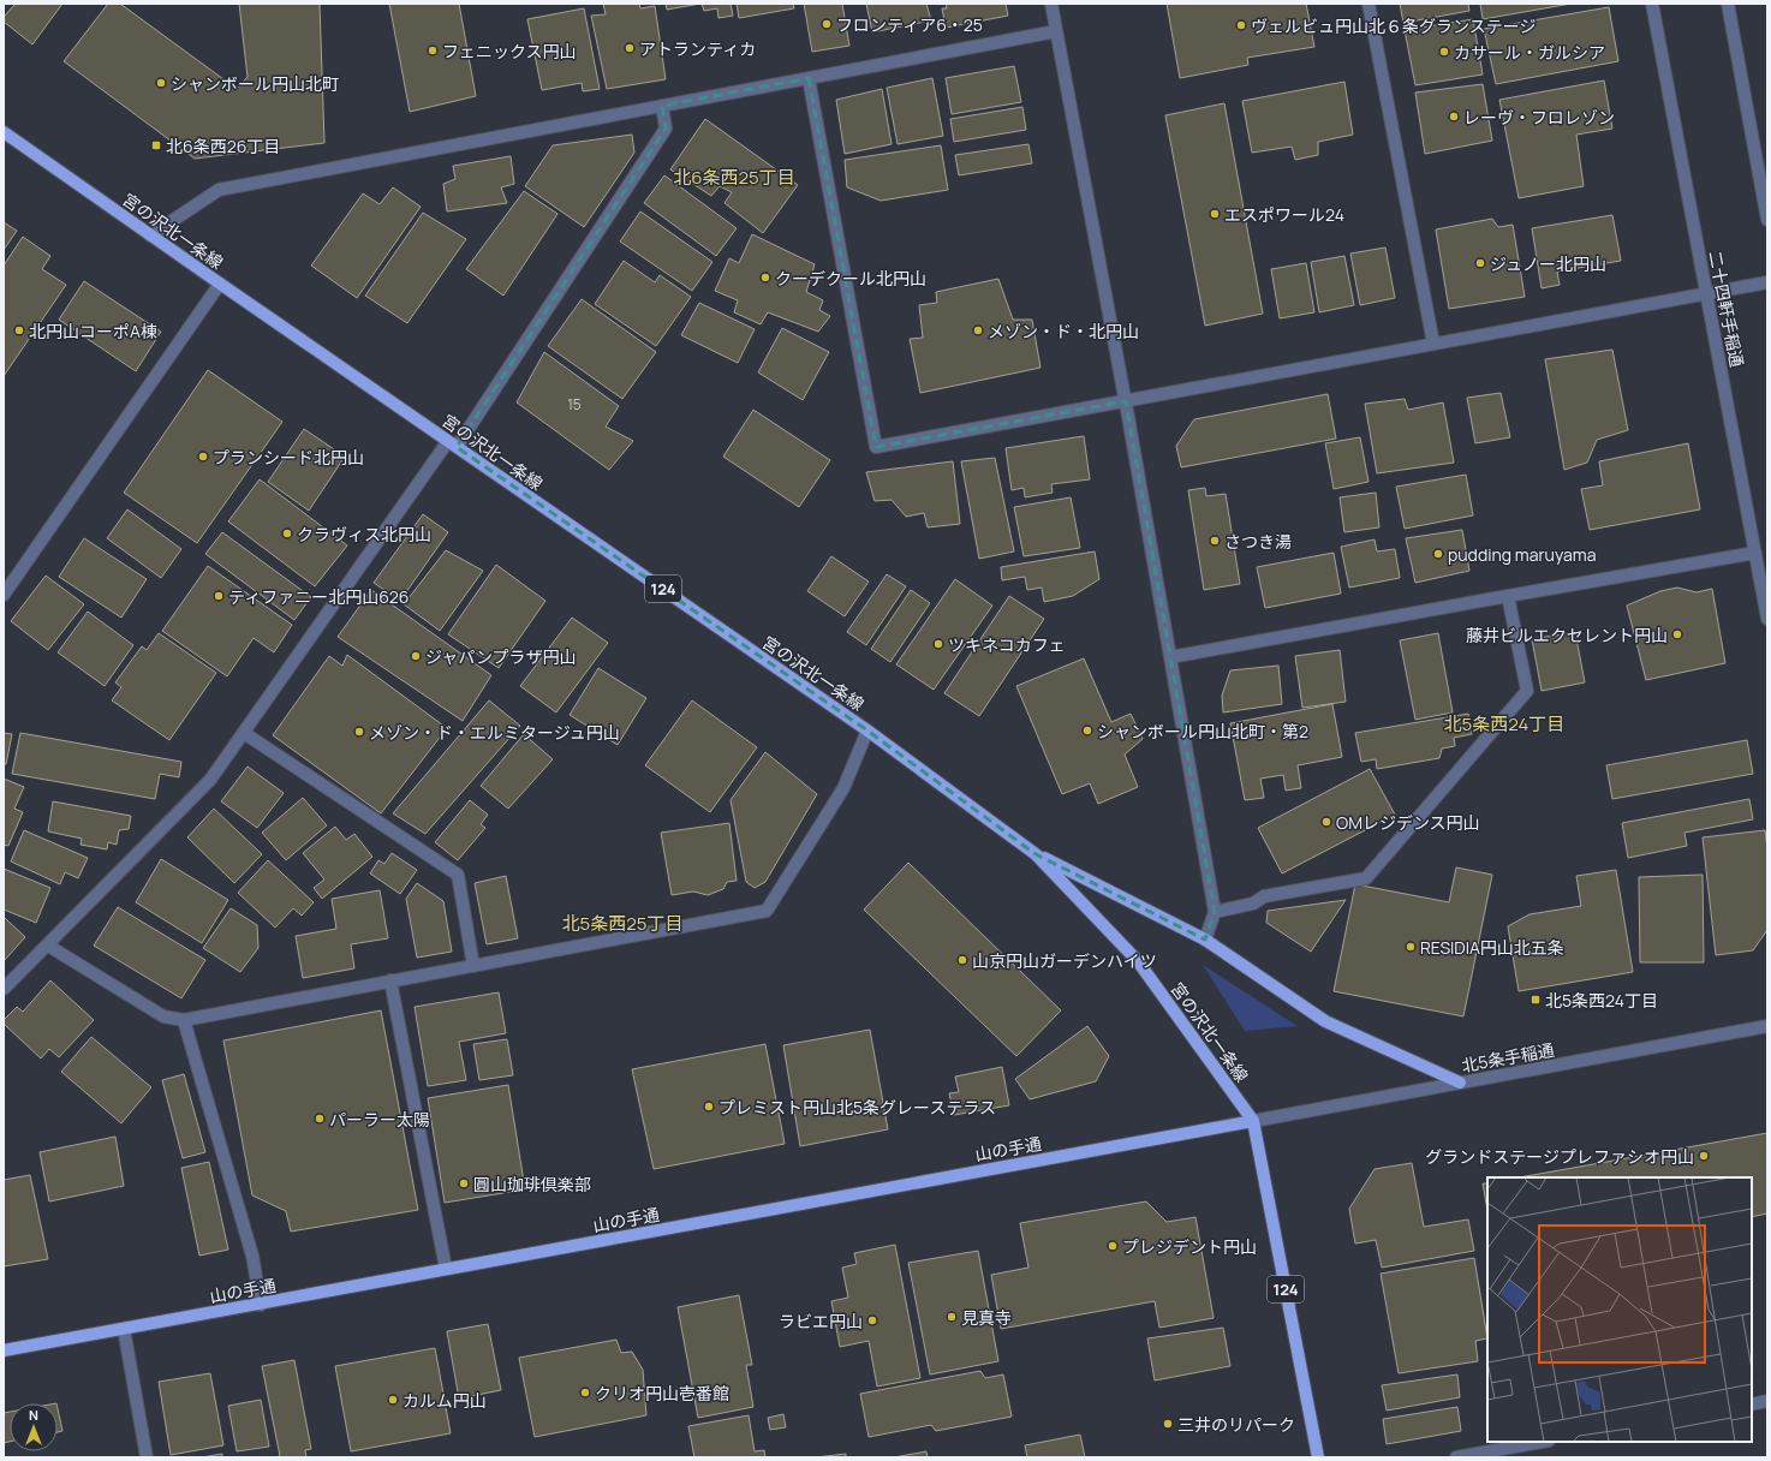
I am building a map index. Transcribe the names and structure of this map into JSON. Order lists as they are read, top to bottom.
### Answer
{
  "streets": {
    "main road": ["宮の沢北一条線", "124", "山の手通"],
    "street": ["二十四軒手稲通", "北5条手稲通"]
  },
  "crossings": [
    ["宮の沢北一条線", "北5条手稲通"],
    ["宮の沢北一条線", "山の手通"],
    ["北5条手稲通", "山の手通"]
  ],
  "districts": ["北6条西25丁目", "北5条西24丁目", "北5条西25丁目"],
  "places": {
    "other": [
      "フロンティア6・25",
      "ヴェルビュ円山北６条グランステージ",
      "アトランティカ",
      "フェニックス円山",
      "カサール・ガルシア",
      "シャンボール円山北町",
      "レーヴ・フロレゾン",
      "エスポワール24",
      "ジュノー北円山",
      "クーデクール北円山",
      "北円山コーポA棟",
      "メゾン・ド・北円山",
      "プランシード北円山",
      "クラヴィス北円山",
      "さつき湯",
      "pudding maruyama",
      "ティファニー北円山626",
      "藤井ビルエクセレント円山",
      "ツキネコカフェ",
      "ジャパンプラザ円山",
      "シャンボール円山北町・第2",
      "メゾン・ド・エルミタージュ円山",
      "OMレジデンス円山",
      "RESIDIA円山北五条",
      "山京円山ガーデンハイツ",
      "プレミスト円山北5条グレーステラス",
      "パーラー太陽",
      "グランドステージプレファシオ円山",
      "圓山珈琲倶楽部",
      "プレジデント円山",
      "見真寺",
      "ラビエ円山",
      "クリオ円山壱番館",
      "カルム円山",
      "三井のリパーク"
    ],
    "transit": ["北6条西26丁目", "北5条西24丁目"]
  },
  "house_numbers": ["15"],
  "north": "top"
}
